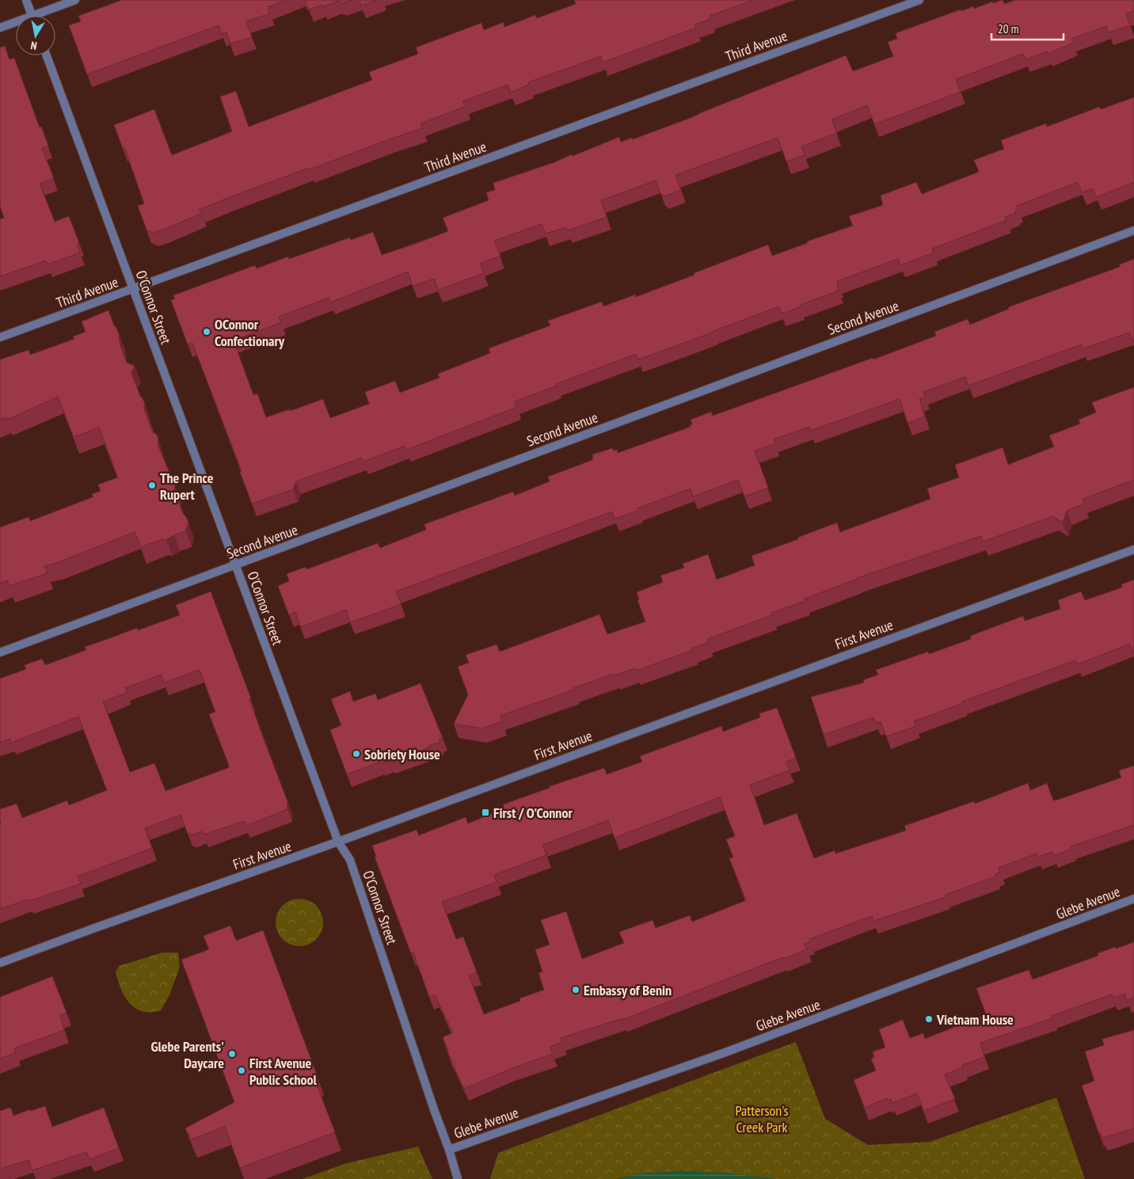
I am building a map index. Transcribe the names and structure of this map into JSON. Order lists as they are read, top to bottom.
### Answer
{
  "streets": {
    "street": [
      "Third Avenue",
      "O'Connor Street",
      "Second Avenue",
      "First Avenue",
      "Glebe Avenue"
    ]
  },
  "crossings": [
    ["Third Avenue", "O'Connor Street"],
    ["O'Connor Street", "Second Avenue"],
    ["O'Connor Street", "First Avenue"],
    ["O'Connor Street", "Glebe Avenue"]
  ],
  "parks": ["Patterson's Creek Park"],
  "places": {
    "other": [
      "OConnor Confectionary",
      "The Prince Rupert",
      "Sobriety House",
      "Embassy of Benin",
      "Vietnam House",
      "Glebe Parents' Daycare",
      "First Avenue Public School"
    ],
    "transit": ["First / O'Connor"]
  },
  "scale_bar": "20 m",
  "north": "bottom"
}
